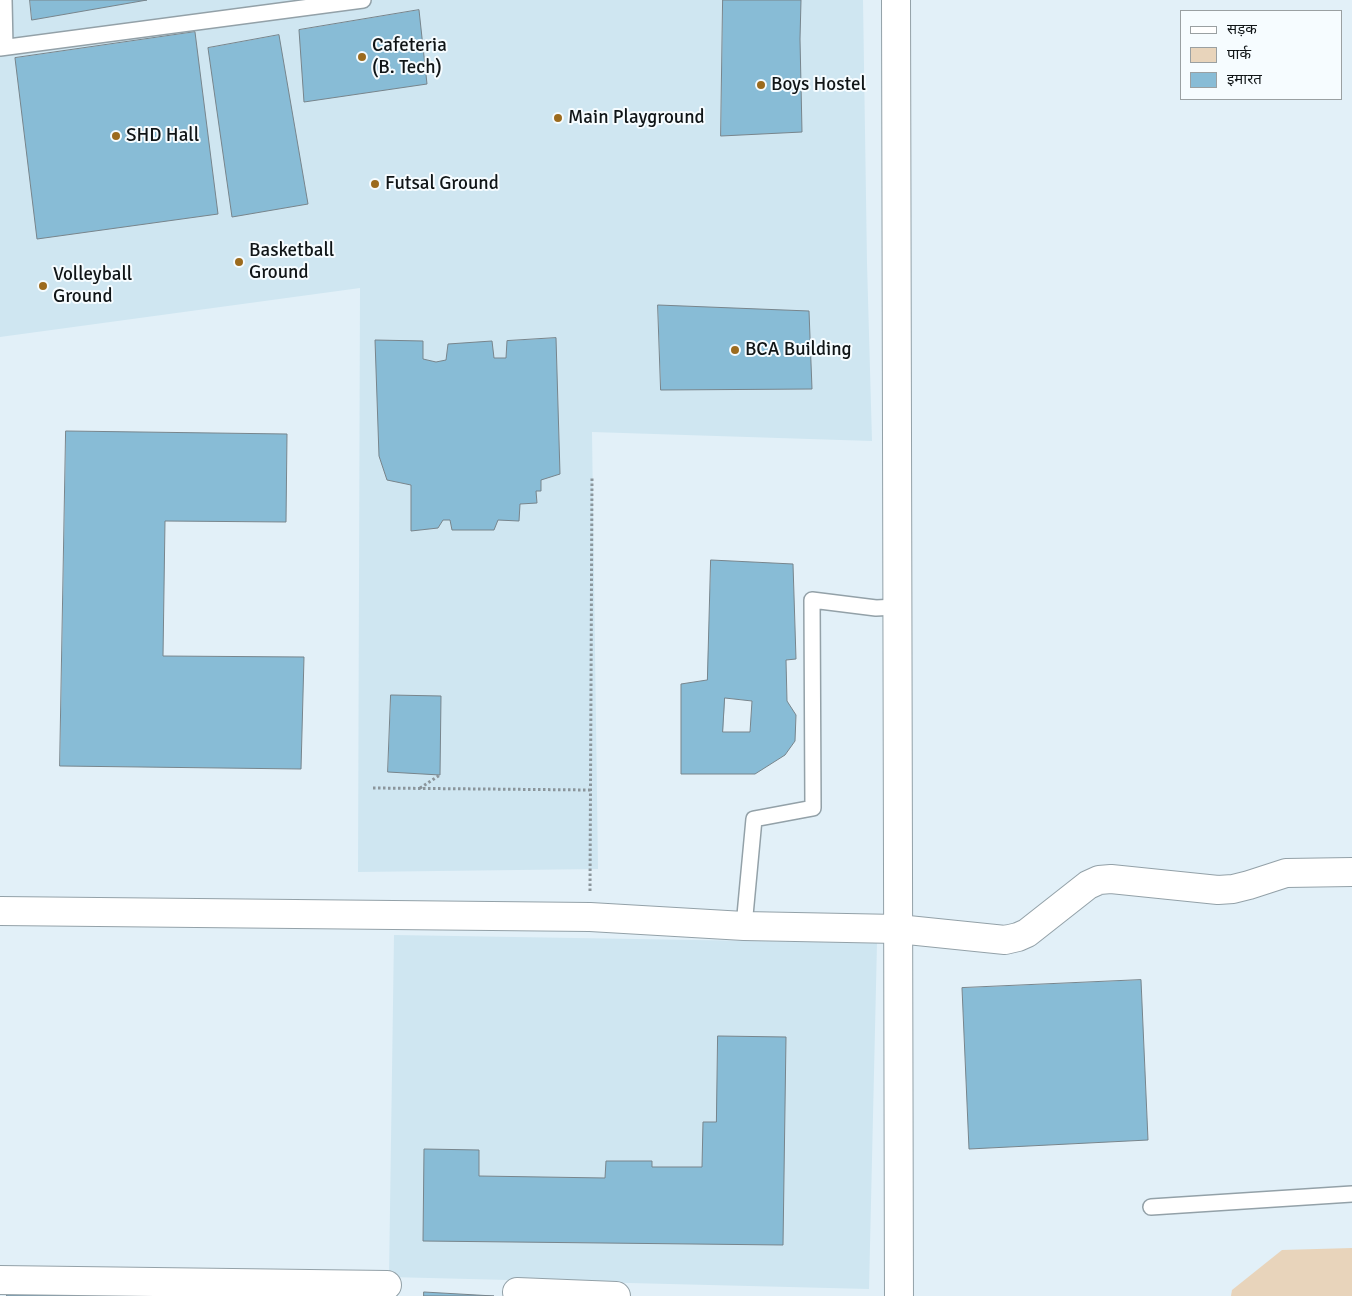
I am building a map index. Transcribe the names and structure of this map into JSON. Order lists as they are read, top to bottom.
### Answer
{
  "places": [
    "Cafeteria (B. Tech)",
    "Boys Hostel",
    "Main Playground",
    "SHD Hall",
    "Futsal Ground",
    "Basketball Ground",
    "Volleyball Ground",
    "BCA Building"
  ],
  "legend": ["सड़क", "पार्क", "इमारत"]
}
